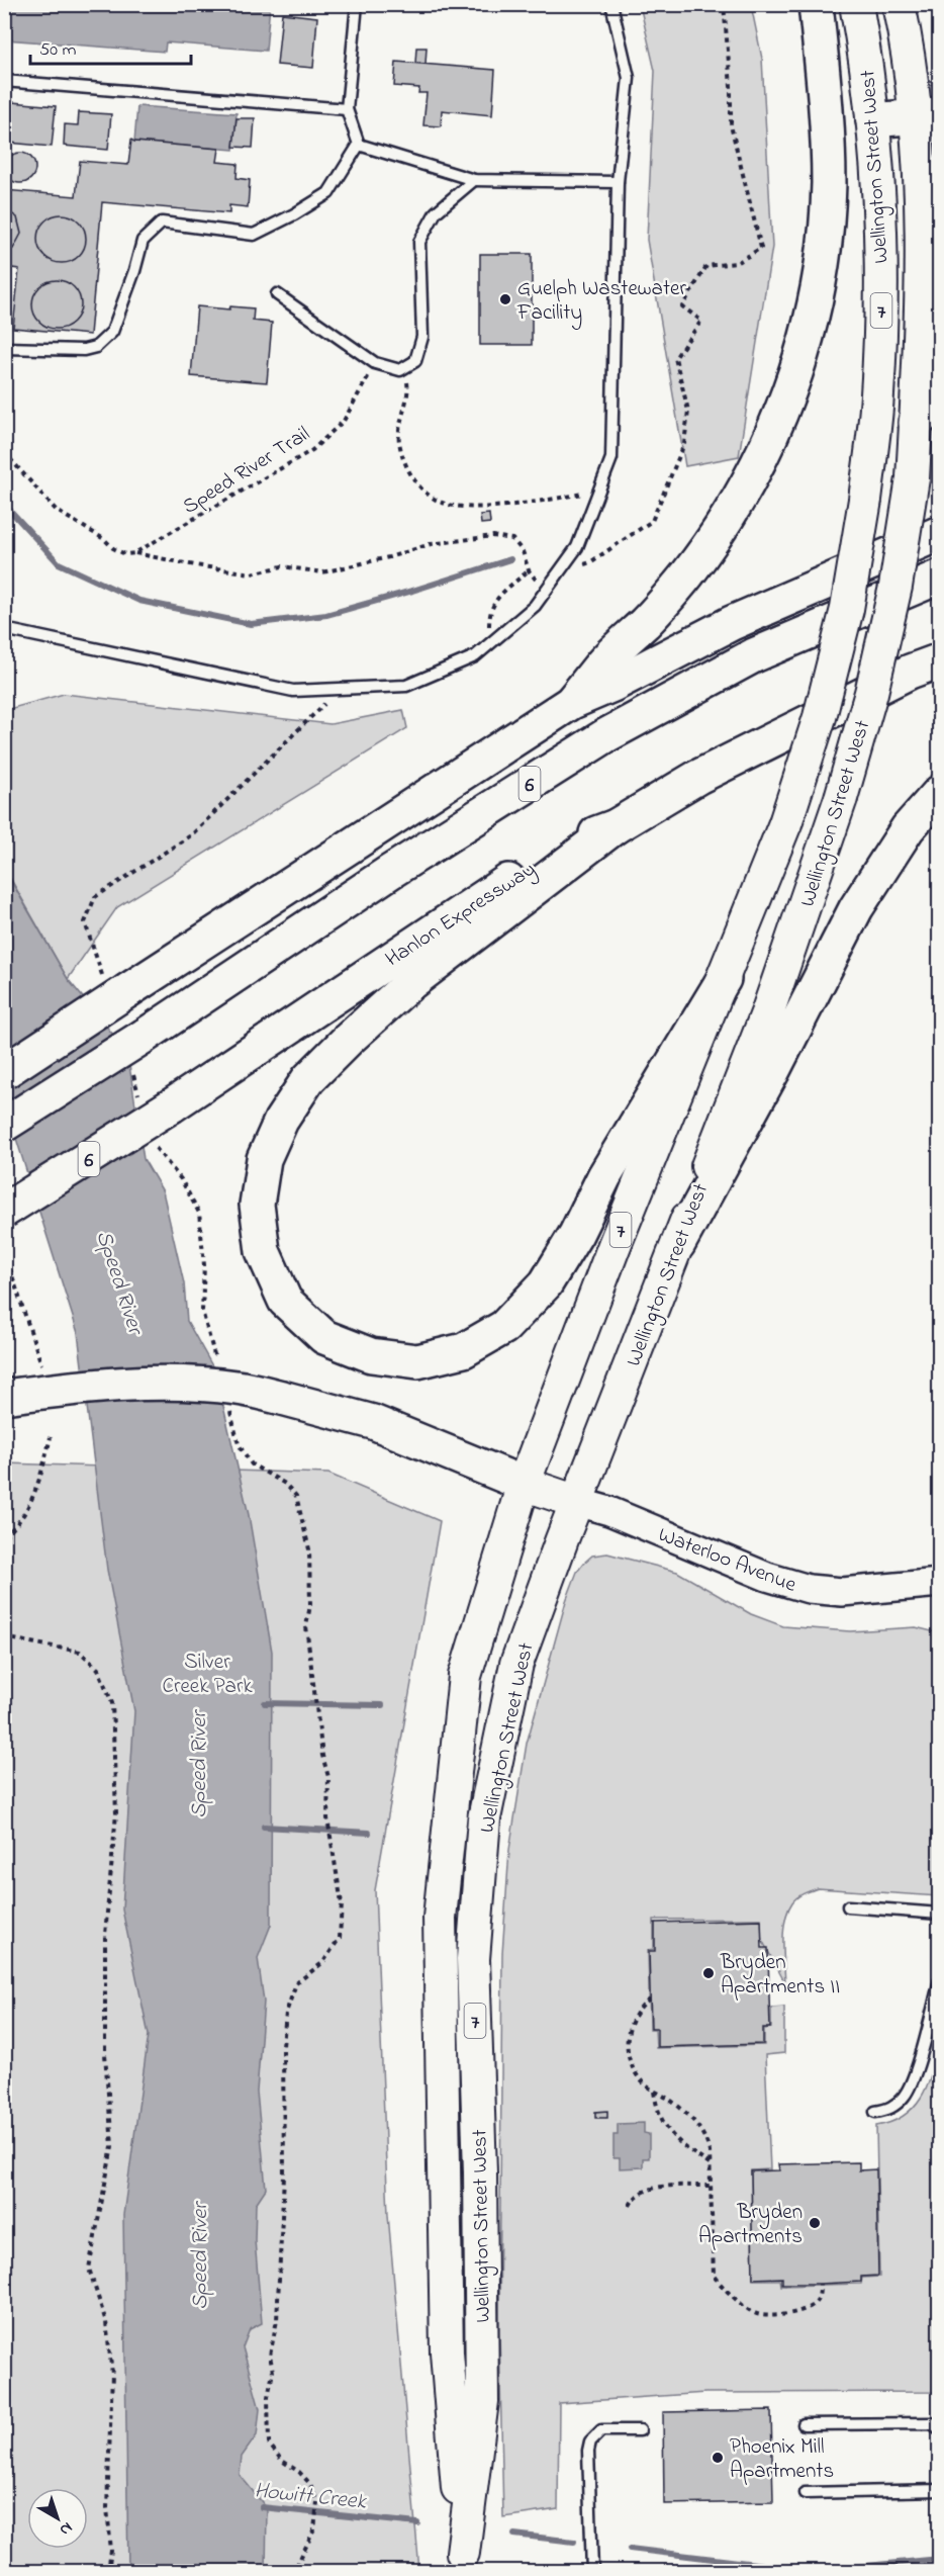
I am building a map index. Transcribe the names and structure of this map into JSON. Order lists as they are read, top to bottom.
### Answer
{
  "streets": {
    "highway": ["6", "Hanlon Expressway"],
    "main road": ["Wellington Street West", "7", "Waterloo Avenue"],
    "path": ["Speed River Trail"]
  },
  "crossings": [
    ["Wellington Street West", "Waterloo Avenue"]
  ],
  "water": ["Speed River", "Howitt Creek"],
  "parks": ["Silver Creek Park"],
  "places": [
    "Guelph Wastewater Facility",
    "Bryden Apartments II",
    "Bryden Apartments",
    "Phoenix Mill Apartments"
  ],
  "scale_bar": "50 m",
  "north": "bottom right"
}
